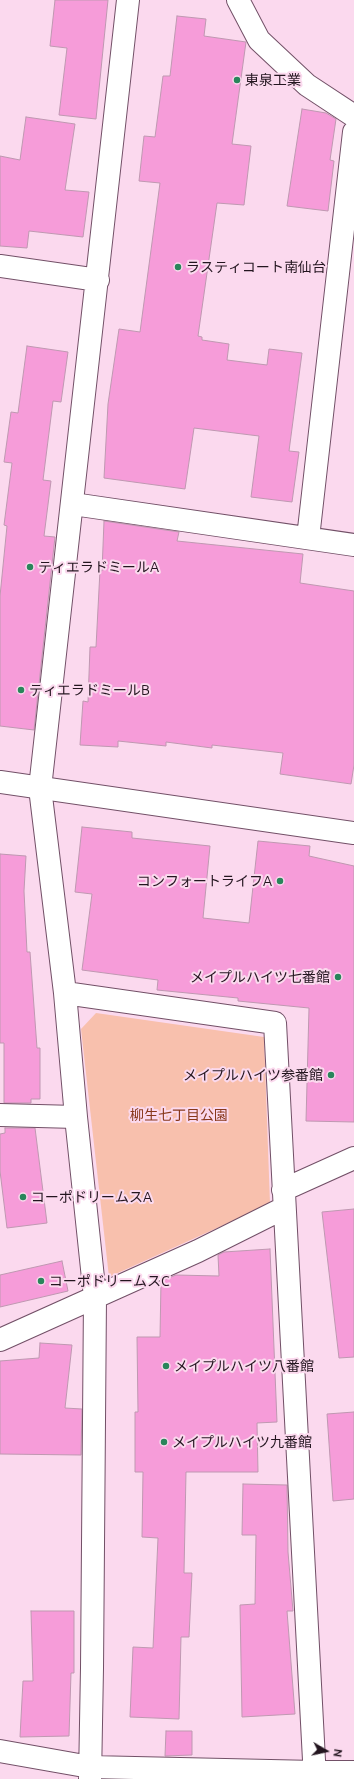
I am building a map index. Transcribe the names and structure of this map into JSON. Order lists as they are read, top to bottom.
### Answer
{
  "parks": ["柳生七丁目公園"],
  "places": [
    "東泉工業",
    "ラスティコート南仙台",
    "ティエラドミールA",
    "ティエラドミールB",
    "コンフォートライフA",
    "メイプルハイツ七番館",
    "メイプルハイツ参番館",
    "コーポドリームスA",
    "コーポドリームスC",
    "メイプルハイツ八番館",
    "メイプルハイツ九番館"
  ],
  "north": "right"
}
